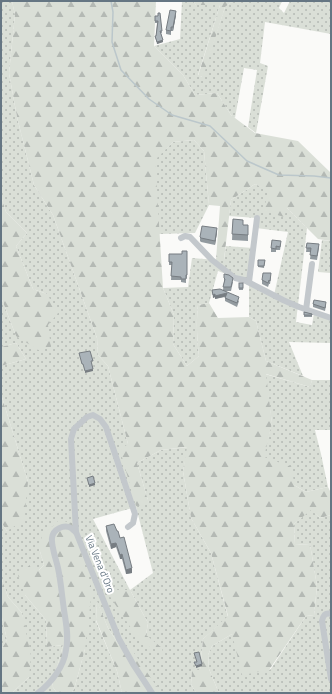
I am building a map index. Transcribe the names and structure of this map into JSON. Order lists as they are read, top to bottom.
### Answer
{
  "streets": {
    "street": ["Via Vena d'Oro"]
  }
}
